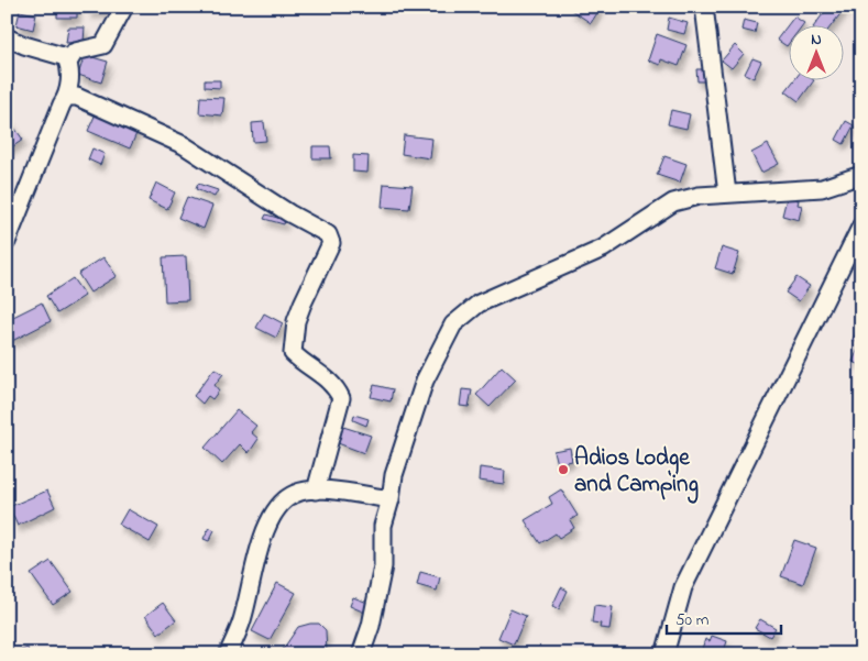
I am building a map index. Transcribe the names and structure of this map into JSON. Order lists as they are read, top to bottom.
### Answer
{
  "places": ["Adios Lodge and Camping"],
  "scale_bar": "50 m",
  "north": "top"
}
